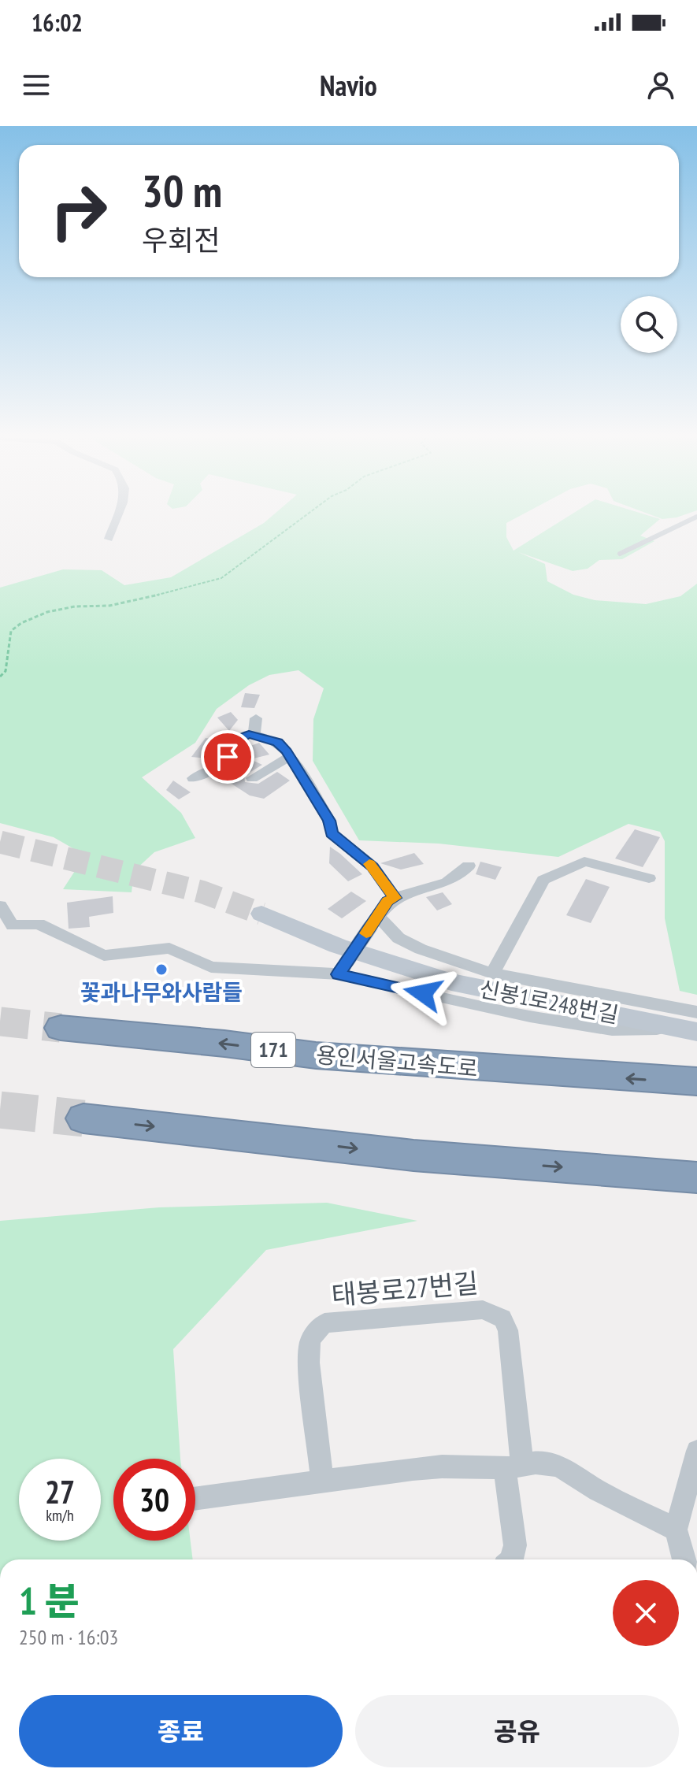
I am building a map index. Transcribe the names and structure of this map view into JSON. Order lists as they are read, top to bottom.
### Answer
{
  "streets": {
    "highway": ["171", "용인서울고속도로"],
    "street": ["신봉1로248번길", "태봉로27번길"]
  },
  "places": ["꽃과나무와사람들"],
  "page": {
    "status": "16:02",
    "header": "Navio",
    "turn": ["30 m", "우회전"],
    "speed": "27 km/h",
    "limit": "30",
    "heading": ["1 분", "250 m · 16:03"],
    "buttons": ["종료", "공유"]
  }
}
